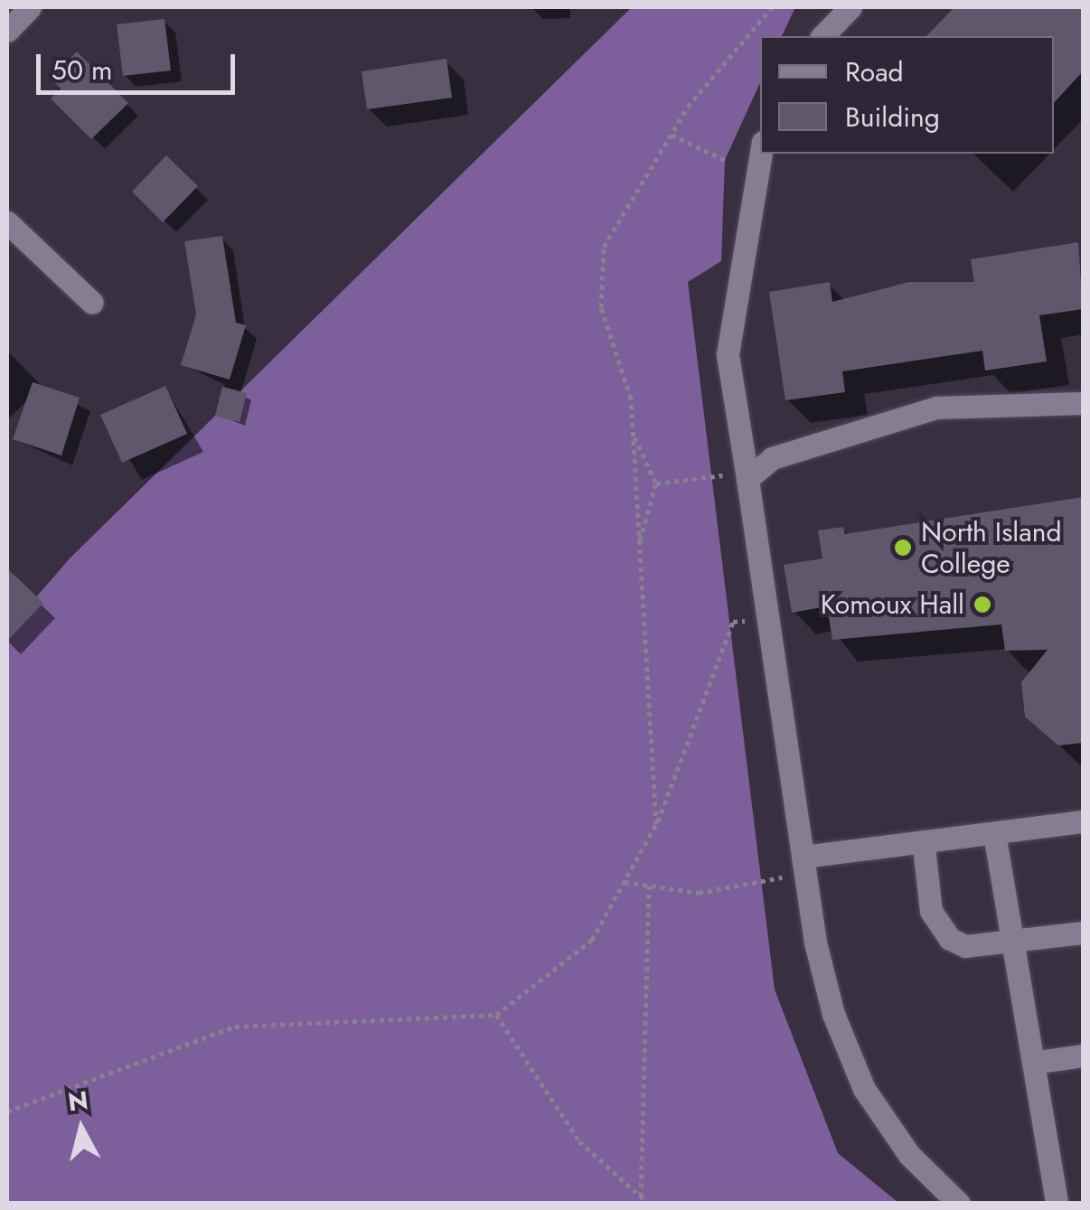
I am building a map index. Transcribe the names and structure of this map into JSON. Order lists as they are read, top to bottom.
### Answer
{
  "places": ["North Island College", "Komoux Hall"],
  "legend": ["Road", "Building"],
  "scale_bar": "50 m",
  "north": "top"
}
